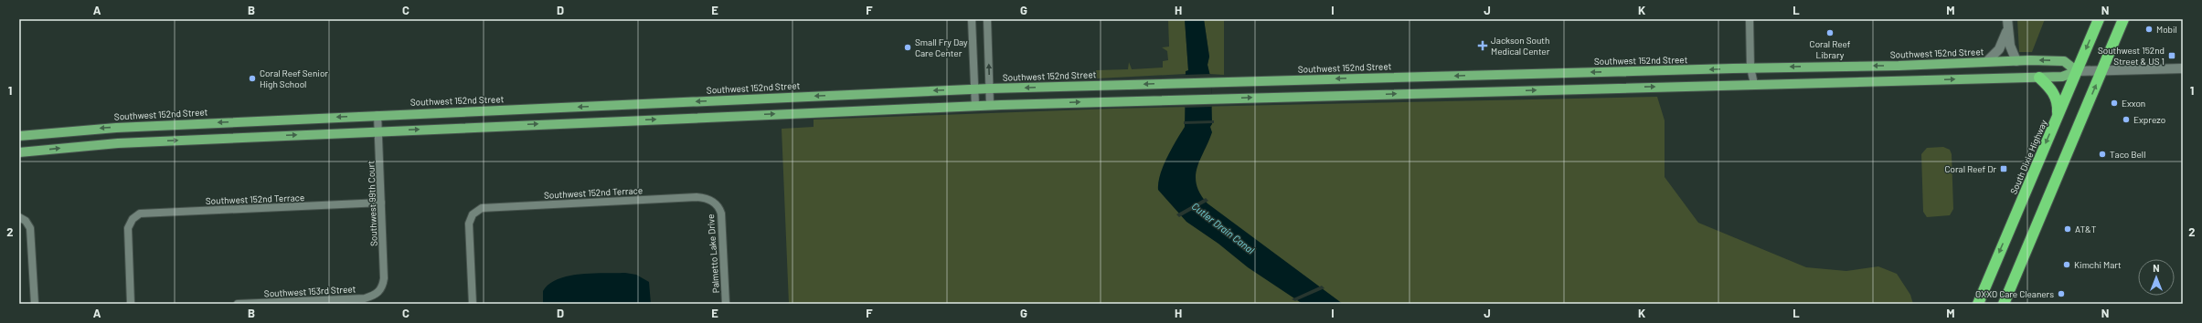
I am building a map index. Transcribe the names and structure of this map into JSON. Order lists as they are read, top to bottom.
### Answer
{
  "streets": {
    "highway": ["South Dixie Highway"],
    "main road": ["Southwest 152nd Street"],
    "street": [
      "Southwest 152nd Terrace",
      "Southwest 99th Court",
      "Palmetto Lake Drive",
      "Southwest 153rd Street"
    ]
  },
  "crossings": [
    ["Southwest 152nd Street", "South Dixie Highway"],
    ["Southwest 152nd Street", "Southwest 99th Court"],
    ["Southwest 152nd Terrace", "Southwest 99th Court"],
    ["Southwest 152nd Terrace", "Palmetto Lake Drive"],
    ["Southwest 99th Court", "Southwest 153rd Street"]
  ],
  "water": ["Cutler Drain Canal"],
  "places": {
    "other": [
      "Mobil",
      "Coral Reef Library",
      "Small Fry Day Care Center",
      "Coral Reef Senior High School",
      "Exxon",
      "Exprezo",
      "Taco Bell",
      "AT&T",
      "Kimchi Mart",
      "OXXO Care Cleaners"
    ],
    "health": ["Jackson South Medical Center"],
    "transit": ["Southwest 152nd Street & US 1", "Coral Reef Dr"]
  },
  "north": "top",
  "grid": {
    "columns": [
      "A",
      "B",
      "C",
      "D",
      "E",
      "F",
      "G",
      "H",
      "I",
      "J",
      "K",
      "L",
      "M",
      "N"
    ],
    "rows": ["1", "2"]
  }
}
